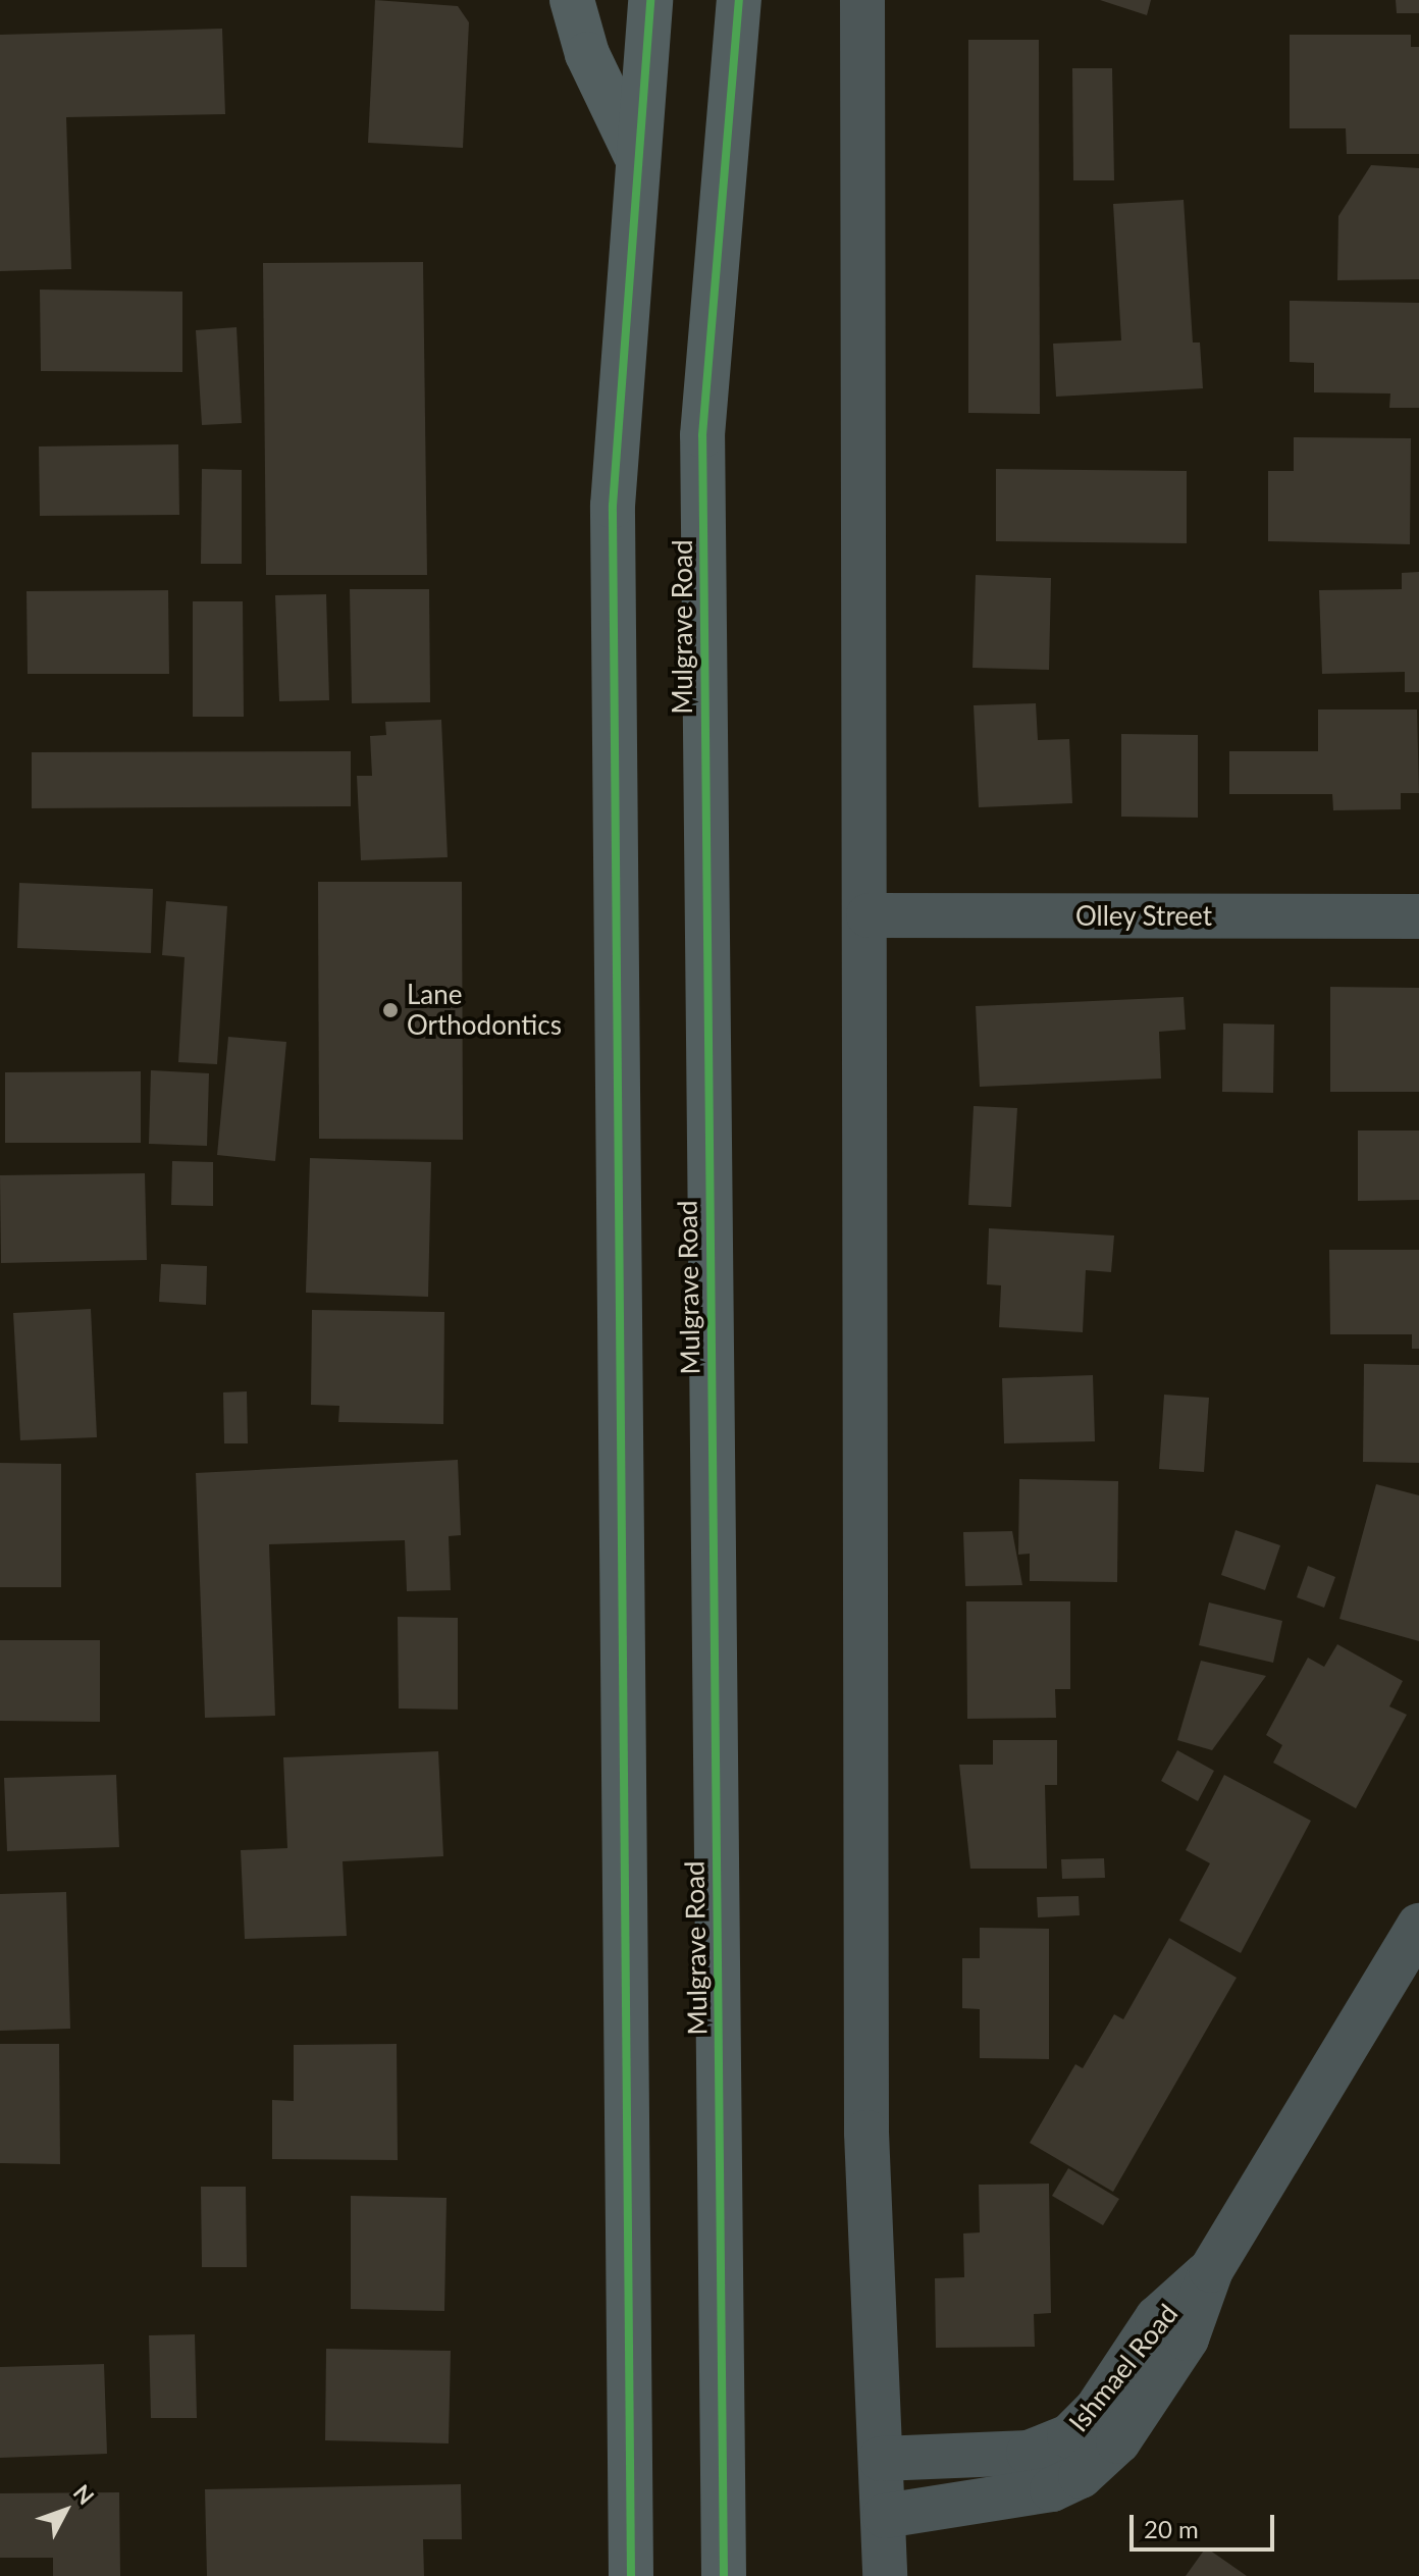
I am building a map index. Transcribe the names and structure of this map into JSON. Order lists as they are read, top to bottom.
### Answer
{
  "streets": {
    "main road": ["Mulgrave Road"],
    "street": ["Olley Street", "Ishmael Road"]
  },
  "places": ["Lane Orthodontics"],
  "scale_bar": "20 m",
  "north": "top right"
}
